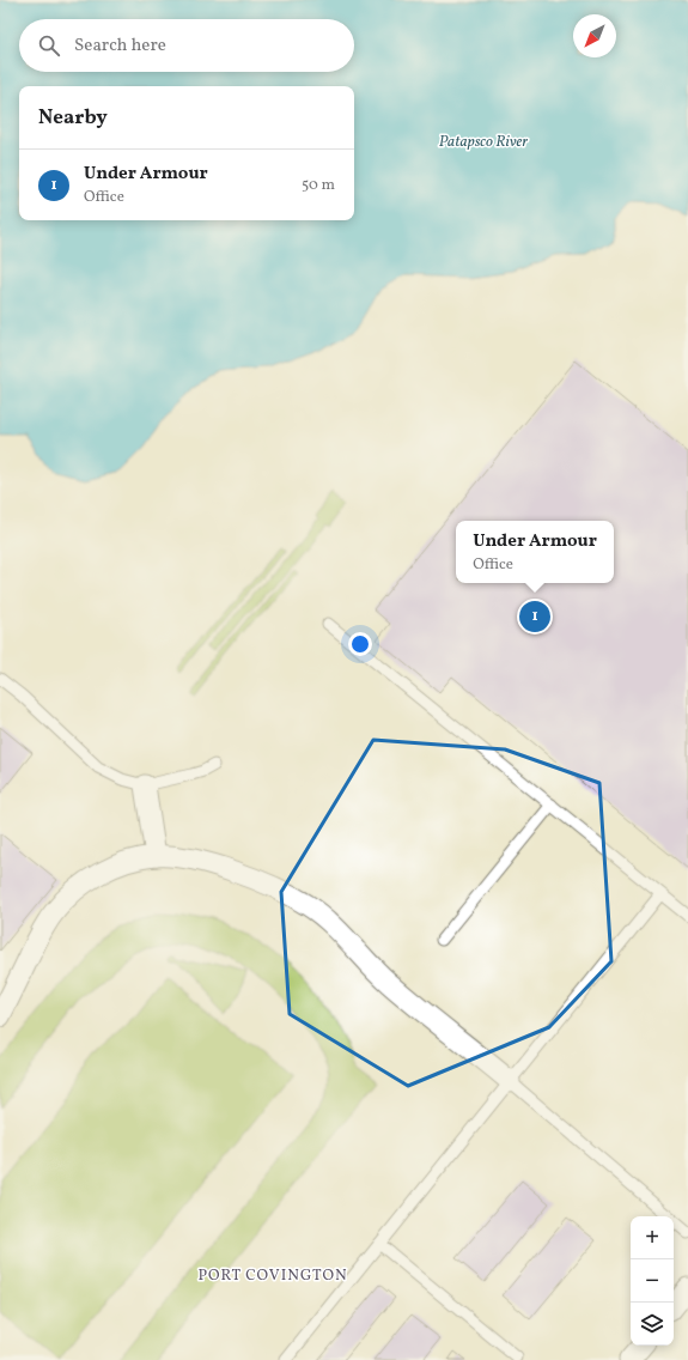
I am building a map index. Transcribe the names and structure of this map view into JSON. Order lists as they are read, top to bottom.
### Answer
{
  "districts": ["PORT COVINGTON"],
  "water": ["Patapsco River"],
  "north": "bottom left",
  "page": {
    "search": "Search here",
    "heading": "Nearby",
    "list": [
      {
        "mark": "1",
        "name": "Under Armour",
        "note": "Office",
        "value": "50 m"
      }
    ],
    "popup": ["Under Armour", "Office"],
    "pins": "1",
    "map_buttons": ["+", "−"]
  }
}
